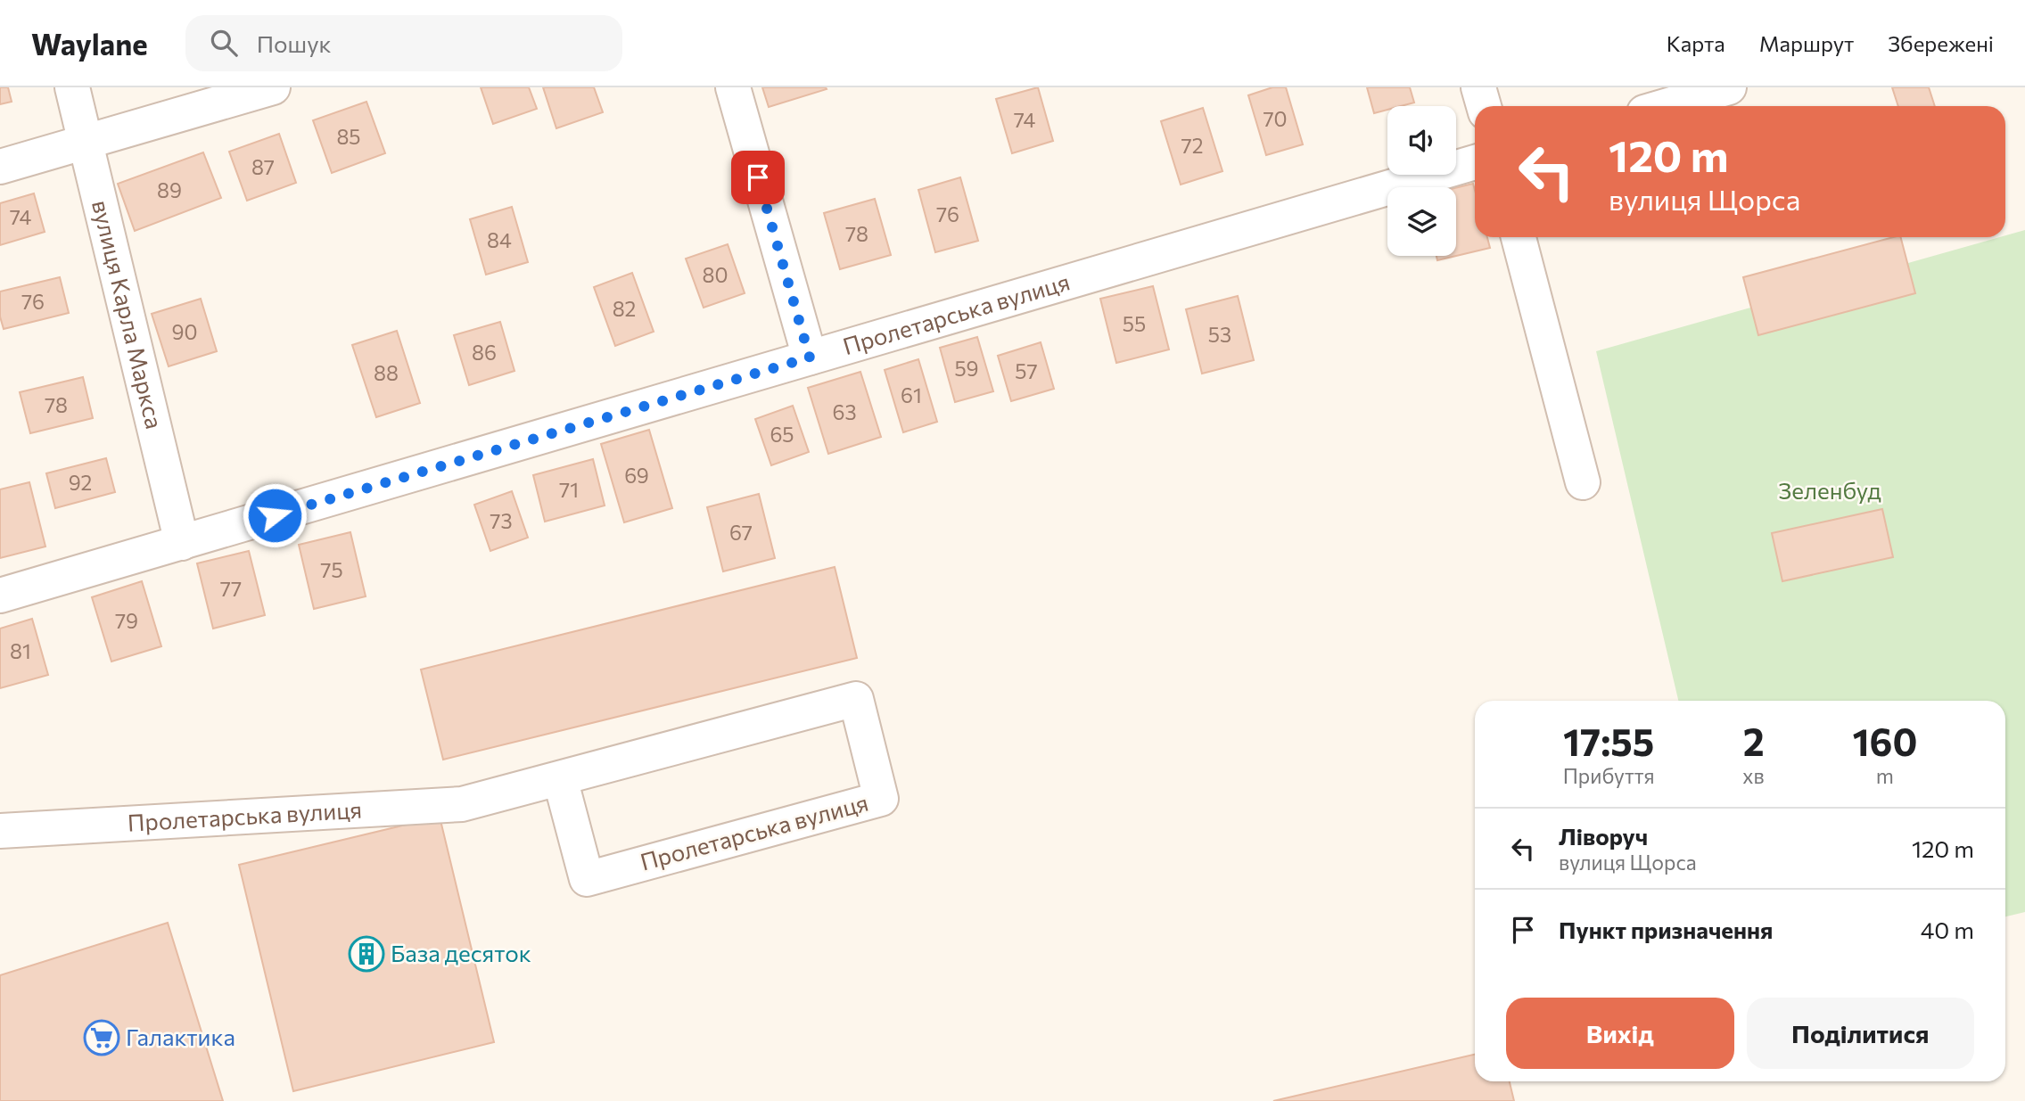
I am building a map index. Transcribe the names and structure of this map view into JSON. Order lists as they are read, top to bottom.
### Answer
{
  "streets": {
    "street": ["вулиця Карла Маркса", "Пролетарська вулиця"]
  },
  "crossings": [
    ["вулиця Карла Маркса", "Пролетарська вулиця"]
  ],
  "parks": ["Зеленбуд"],
  "places": {
    "building": ["База десяток"],
    "supermarket": ["Галактика"]
  },
  "house_numbers": [
    "70",
    "74",
    "85",
    "72",
    "87",
    "89",
    "76",
    "74",
    "78",
    "84",
    "80",
    "76",
    "82",
    "55",
    "90",
    "53",
    "86",
    "59",
    "57",
    "88",
    "61",
    "78",
    "63",
    "65",
    "69",
    "92",
    "71",
    "73",
    "67",
    "75",
    "77",
    "79",
    "81"
  ],
  "page": {
    "header": "Waylane",
    "search": "Пошук",
    "nav": ["Карта", "Маршрут", "Збережені"],
    "turn": ["120 m", "вулиця Щорса"],
    "eta": [
      "17:55",
      "Прибуття",
      "2",
      "хв",
      "160",
      "m"
    ],
    "list": [
      {
        "name": "Ліворуч",
        "note": "вулиця Щорса",
        "value": "120 m"
      },
      {
        "name": "Пункт призначення",
        "value": "40 m"
      }
    ],
    "buttons": ["Вихід", "Поділитися"]
  }
}
